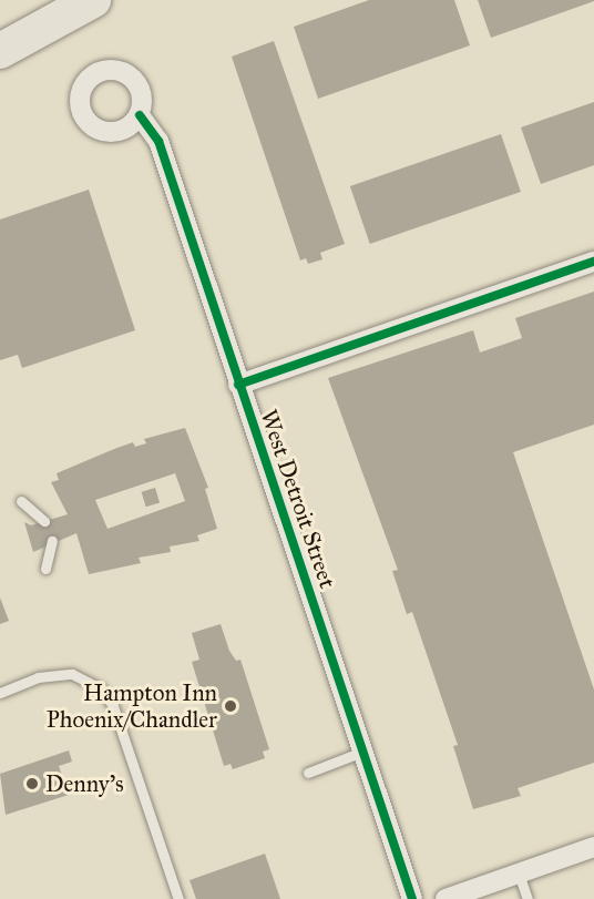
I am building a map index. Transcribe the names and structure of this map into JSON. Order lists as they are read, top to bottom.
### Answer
{
  "streets": {
    "street": ["West Detroit Street"]
  },
  "places": ["Hampton Inn Phoenix/Chandler", "Denny's"]
}
